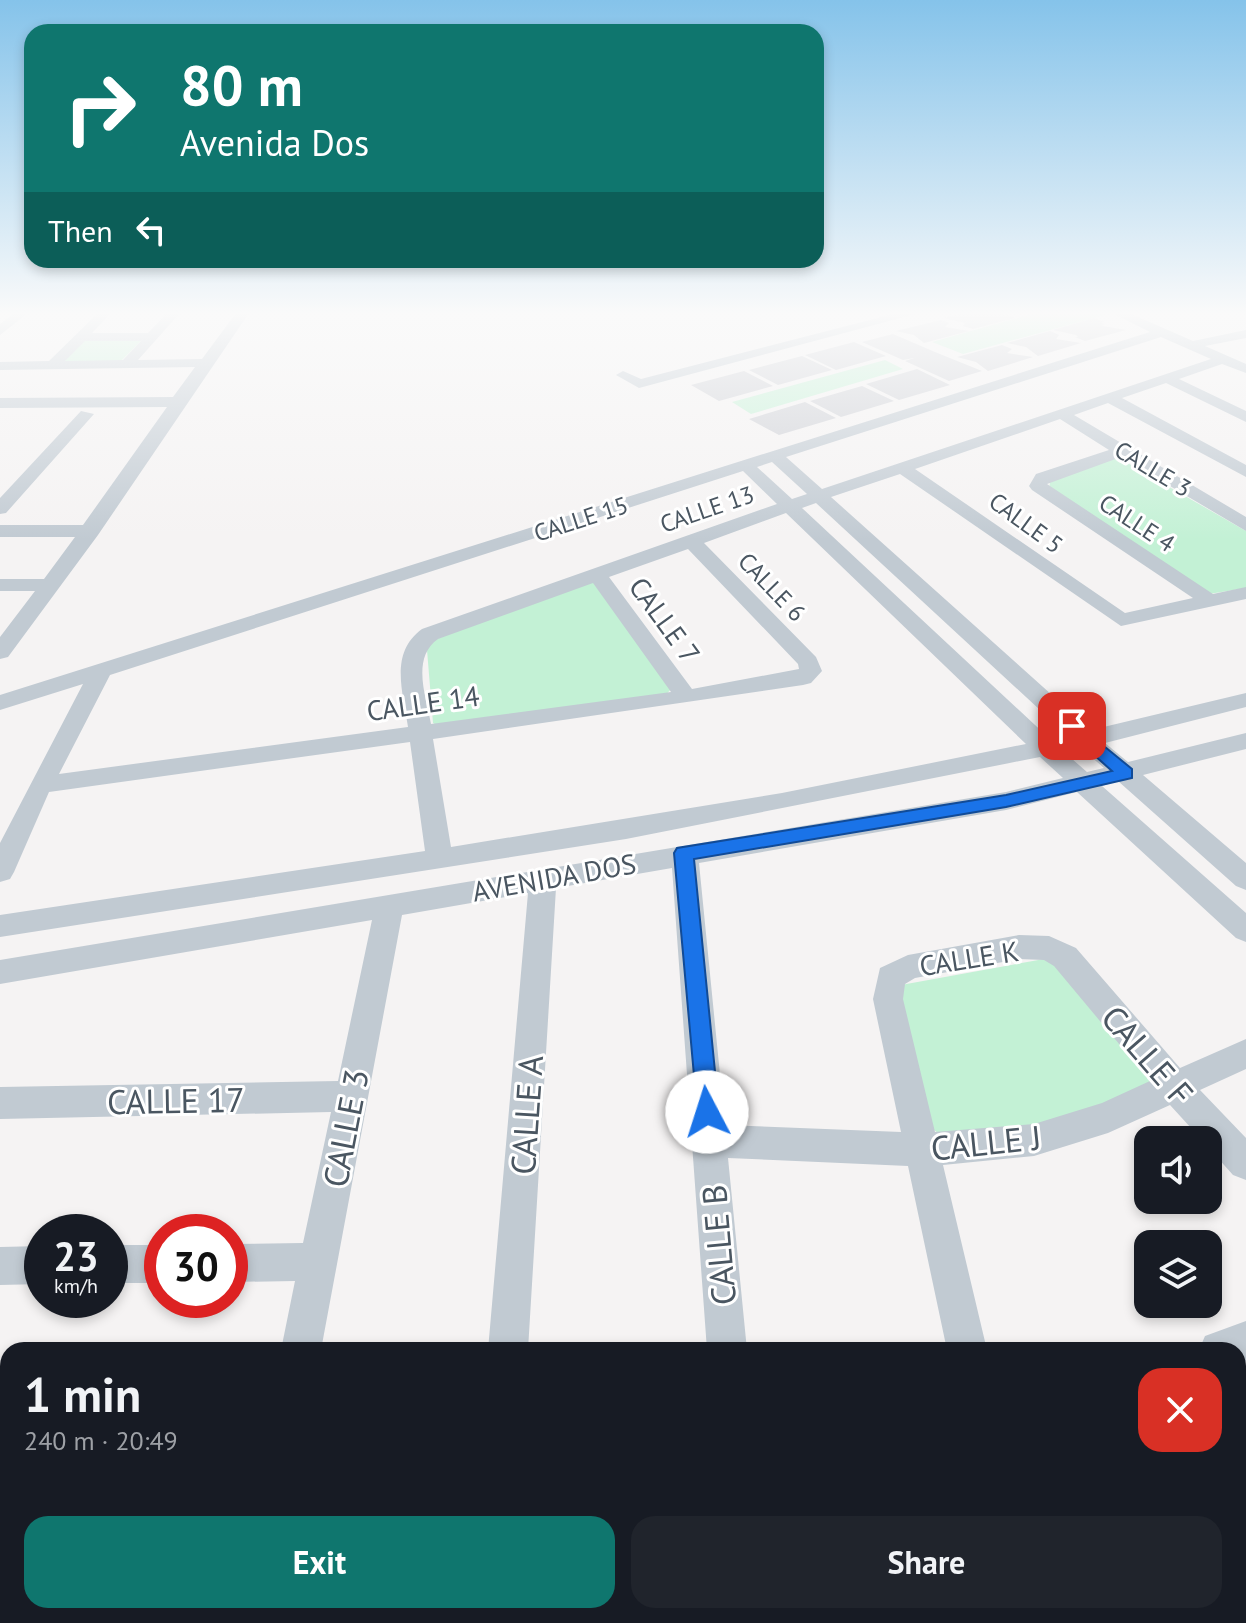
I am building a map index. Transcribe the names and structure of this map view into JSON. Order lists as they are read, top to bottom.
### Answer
{
  "streets": {
    "street": [
      "CALLE 3",
      "CALLE 13",
      "CALLE 15",
      "CALLE 5",
      "CALLE 4",
      "CALLE 6",
      "CALLE 7",
      "CALLE 14",
      "AVENIDA DOS",
      "CALLE K",
      "CALLE F",
      "CALLE 17",
      "CALLE A",
      "CALLE J",
      "CALLE B"
    ]
  },
  "crossings": [
    ["CALLE 3", "CALLE 13"],
    ["CALLE 3", "CALLE 4"],
    ["CALLE 3", "AVENIDA DOS"],
    ["CALLE 3", "CALLE 17"],
    ["CALLE 13", "CALLE 5"],
    ["CALLE 13", "CALLE 6"],
    ["CALLE 13", "CALLE 7"],
    ["CALLE 13", "CALLE 14"],
    ["CALLE 13", "AVENIDA DOS"],
    ["CALLE 5", "CALLE 4"],
    ["CALLE 6", "CALLE 14"],
    ["CALLE 7", "CALLE 14"],
    ["AVENIDA DOS", "CALLE A"],
    ["AVENIDA DOS", "CALLE B"],
    ["CALLE K", "CALLE F"],
    ["CALLE K", "CALLE J"],
    ["CALLE F", "CALLE J"],
    ["CALLE J", "CALLE B"]
  ],
  "page": {
    "turn": ["80 m", "Avenida Dos"],
    "then": "Then",
    "speed": "23 km/h",
    "limit": "30",
    "heading": ["1 min", "240 m · 20:49"],
    "buttons": ["Exit", "Share"]
  }
}
